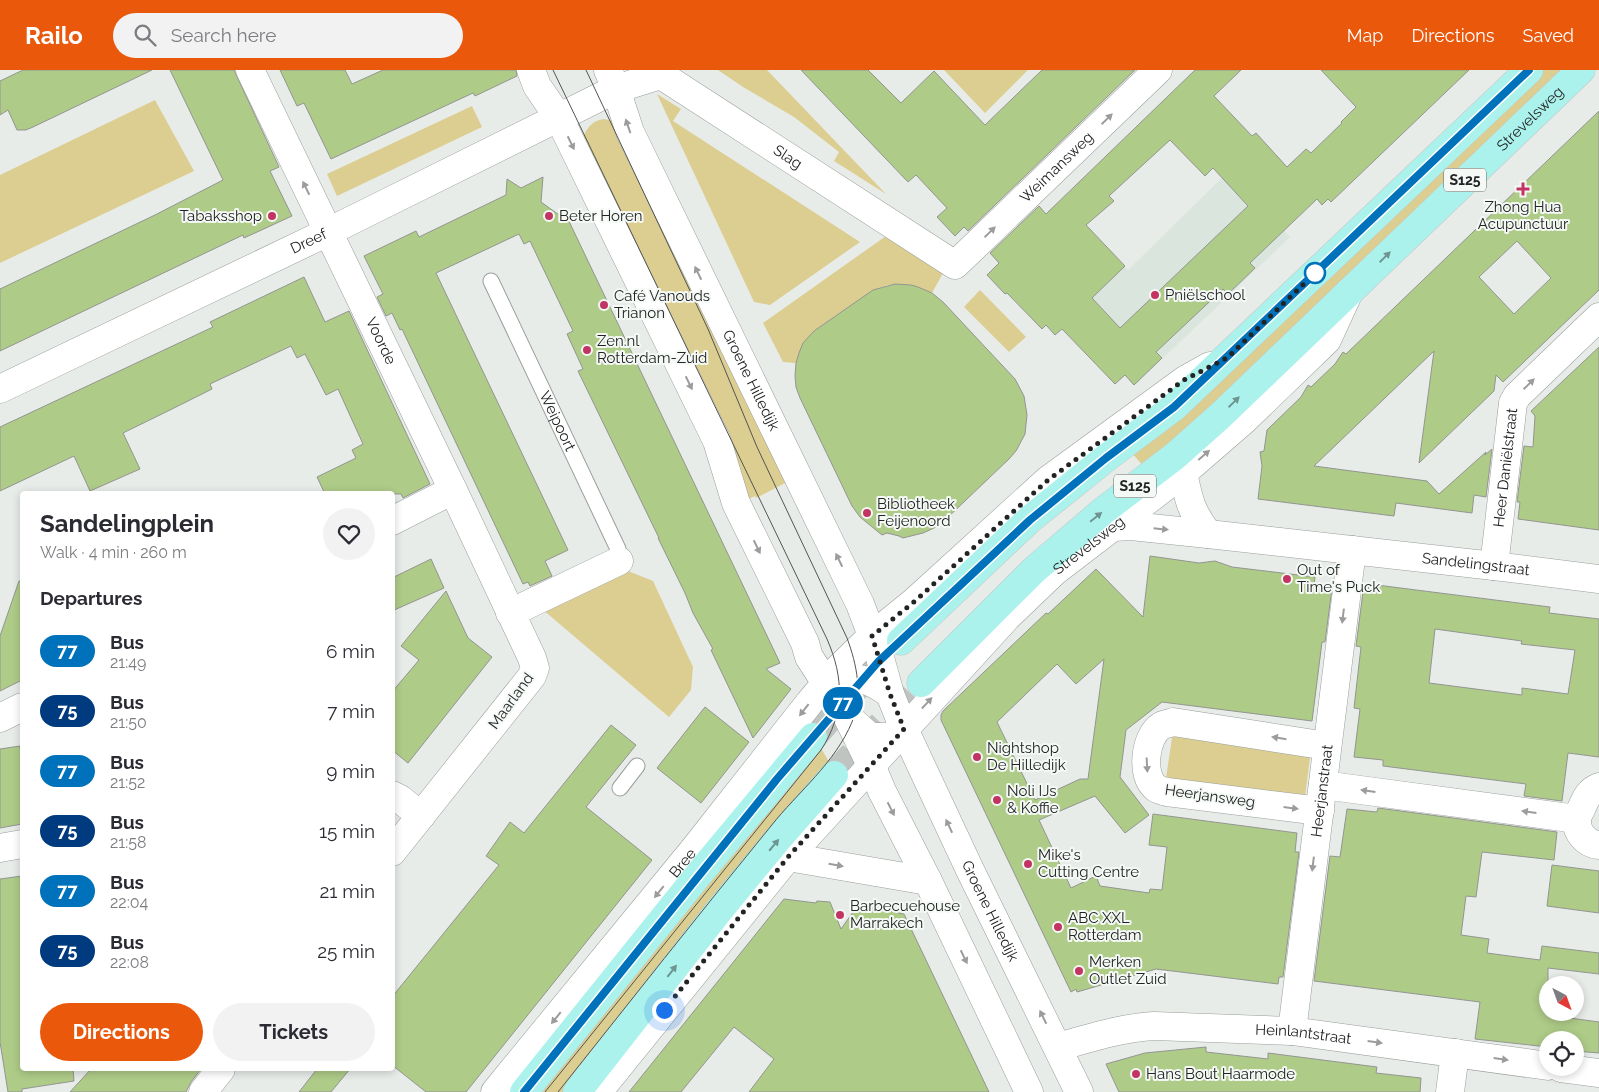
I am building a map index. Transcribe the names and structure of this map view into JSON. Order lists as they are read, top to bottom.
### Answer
{
  "streets": {
    "main road": ["Strevelsweg", "S125", "Bree"],
    "street": [
      "Slag",
      "Weimansweg",
      "Dreef",
      "Voorde",
      "Groene Hilledijk",
      "Heer Daniëlstraat",
      "Sandelingstraat",
      "Maarland",
      "Heerjanstraat",
      "Heerjansweg",
      "Heinlantstraat"
    ],
    "lane": ["Weipoort"]
  },
  "crossings": [
    ["Strevelsweg", "Groene Hilledijk"],
    ["Strevelsweg", "Sandelingstraat"],
    ["Slag", "Weimansweg"],
    ["Slag", "Dreef"],
    ["Slag", "Groene Hilledijk"],
    ["Dreef", "Voorde"],
    ["Dreef", "Groene Hilledijk"],
    ["Voorde", "Maarland"],
    ["Groene Hilledijk", "Bree"],
    ["Groene Hilledijk", "Heinlantstraat"],
    ["Heer Daniëlstraat", "Sandelingstraat"],
    ["Sandelingstraat", "Heerjanstraat"],
    ["Heerjanstraat", "Heerjansweg"],
    ["Heerjanstraat", "Heinlantstraat"]
  ],
  "one_way": ["Heer Daniëlstraat", "Heerjanstraat", "Heinlantstraat"],
  "places": {
    "health": ["Zhong Hua Acupunctuur"],
    "other": [
      "Tabaksshop",
      "Beter Horen",
      "Pniëlschool",
      "Café Vanouds Trianon",
      "Zen.nl Rotterdam-Zuid",
      "Bibliotheek Feijenoord",
      "Out of Time's Puck",
      "Nightshop De Hilledijk",
      "Noli IJs & Koffie",
      "Mike's Cutting Centre",
      "Barbecuehouse Marrakech",
      "ABC XXL Rotterdam",
      "Merken Outlet Zuid",
      "Hans Bout Haarmode"
    ]
  },
  "lines": ["bus line 77"],
  "north": "bottom right",
  "page": {
    "header": "Railo",
    "search": "Search here",
    "nav": ["Map", "Directions", "Saved"],
    "on_map": "77",
    "heading": [
      ["Sandelingplein", "Walk · 4 min · 260 m"],
      "Departures"
    ],
    "list": [
      {
        "mark": "77",
        "name": "Bus",
        "note": "21:49",
        "value": "6 min"
      },
      {
        "mark": "75",
        "name": "Bus",
        "note": "21:50",
        "value": "7 min"
      },
      {
        "mark": "77",
        "name": "Bus",
        "note": "21:52",
        "value": "9 min"
      },
      {
        "mark": "75",
        "name": "Bus",
        "note": "21:58",
        "value": "15 min"
      },
      {
        "mark": "77",
        "name": "Bus",
        "note": "22:04",
        "value": "21 min"
      },
      {
        "mark": "75",
        "name": "Bus",
        "note": "22:08",
        "value": "25 min"
      }
    ],
    "buttons": ["Directions", "Tickets"]
  }
}
